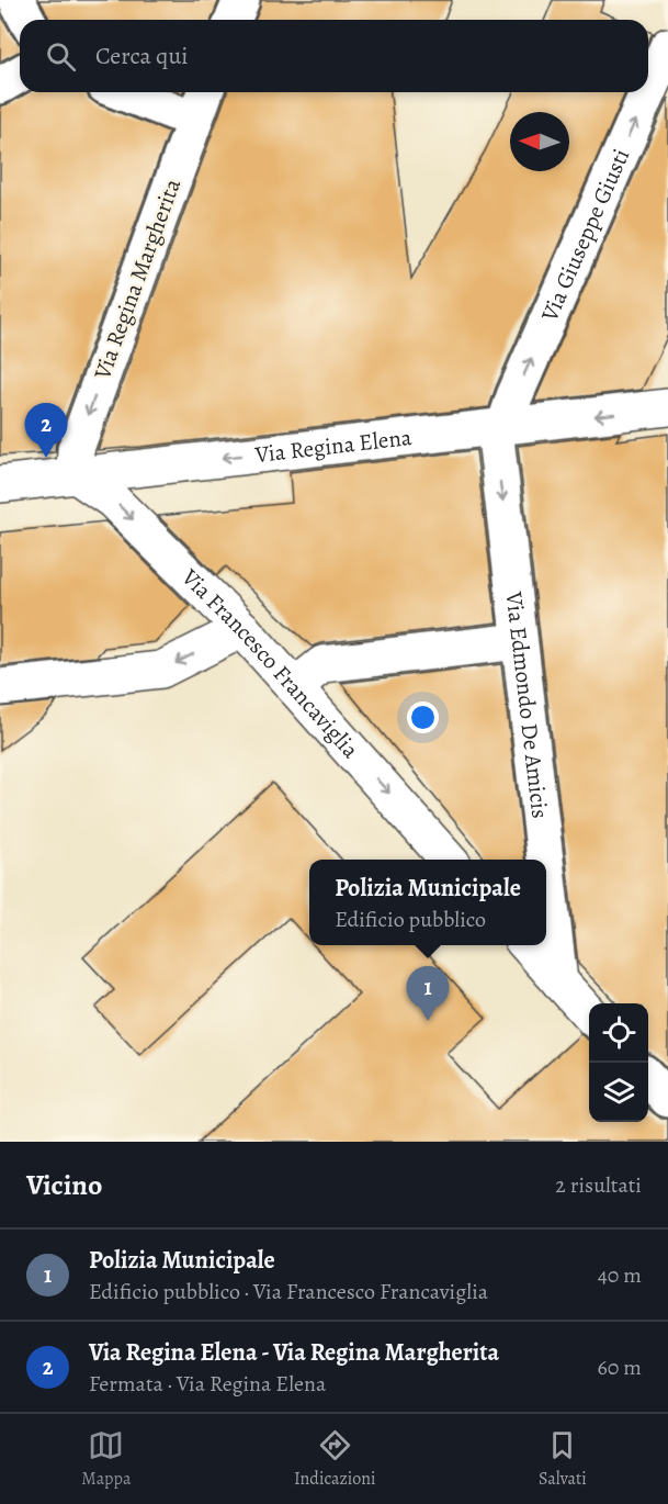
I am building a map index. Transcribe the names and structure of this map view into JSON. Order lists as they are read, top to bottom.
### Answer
{
  "streets": {
    "street": [
      "Via Giuseppe Giusti",
      "Via Regina Margherita",
      "Via Regina Elena",
      "Via Francesco Francaviglia",
      "Via Edmondo De Amicis"
    ]
  },
  "crossings": [
    ["Via Giuseppe Giusti", "Via Regina Elena"],
    ["Via Giuseppe Giusti", "Via Edmondo De Amicis"],
    ["Via Regina Margherita", "Via Regina Elena"],
    ["Via Regina Margherita", "Via Francesco Francaviglia"],
    ["Via Regina Elena", "Via Francesco Francaviglia"],
    ["Via Regina Elena", "Via Edmondo De Amicis"]
  ],
  "one_way": [
    "Via Giuseppe Giusti",
    "Via Regina Margherita",
    "Via Francesco Francaviglia",
    "Via Edmondo De Amicis"
  ],
  "north": "left",
  "page": {
    "search": "Cerca qui",
    "pins": ["2", "1"],
    "popup": ["Polizia Municipale", "Edificio pubblico"],
    "heading": ["Vicino", "2 risultati"],
    "list": [
      {
        "mark": "1",
        "name": "Polizia Municipale",
        "note": "Edificio pubblico · Via Francesco Francaviglia",
        "value": "40 m"
      },
      {
        "mark": "2",
        "name": "Via Regina Elena - Via Regina Margherita",
        "note": "Fermata · Via Regina Elena",
        "value": "60 m"
      }
    ],
    "nav": ["Mappa", "Indicazioni", "Salvati"]
  }
}
